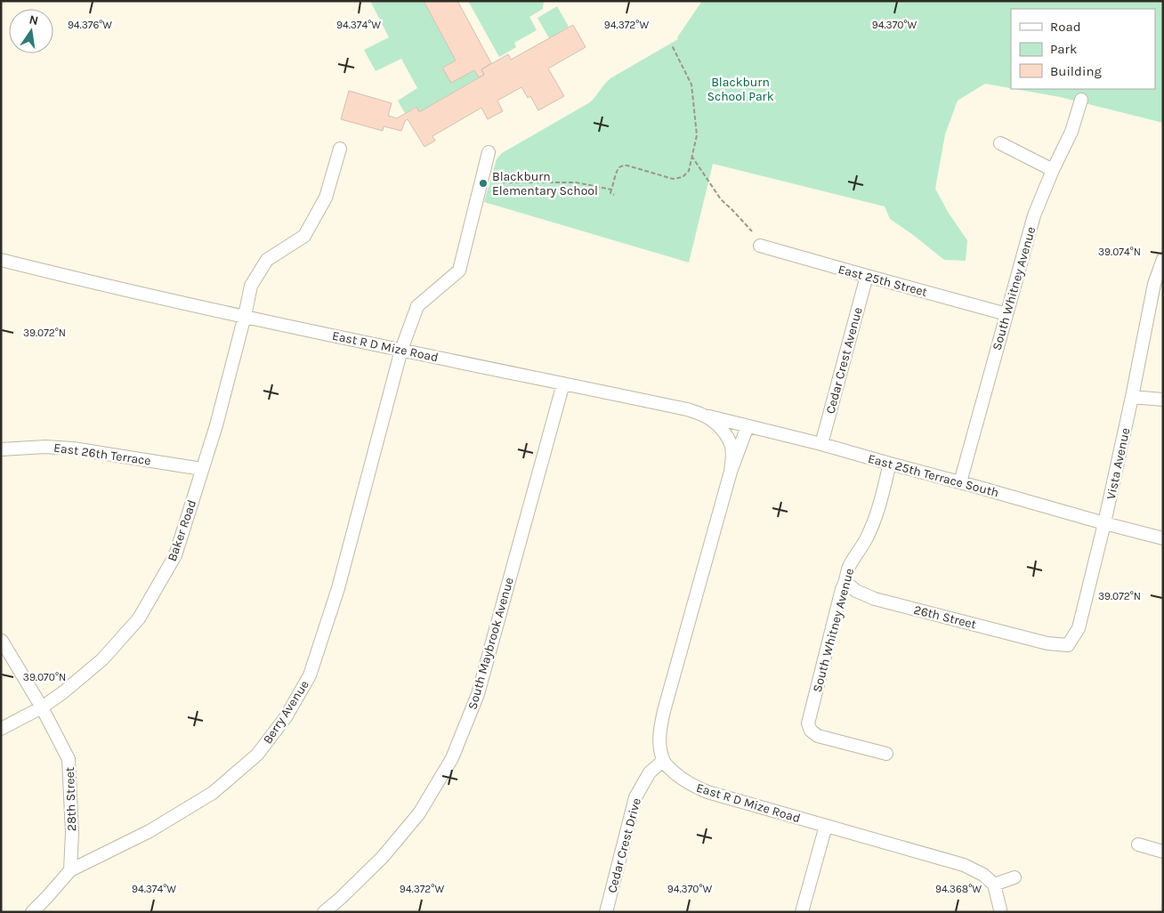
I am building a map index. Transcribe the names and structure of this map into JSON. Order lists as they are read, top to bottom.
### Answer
{
  "streets": {
    "street": [
      "East 25th Street",
      "South Whitney Avenue",
      "East R D Mize Road",
      "Cedar Crest Avenue",
      "East 26th Terrace",
      "Vista Avenue",
      "East 25th Terrace South",
      "Baker Road",
      "26th Street",
      "South Maybrook Avenue",
      "Berry Avenue",
      "28th Street",
      "Cedar Crest Drive"
    ]
  },
  "crossings": [
    ["East 25th Street", "South Whitney Avenue"],
    ["East 25th Street", "Cedar Crest Avenue"],
    ["South Whitney Avenue", "East 25th Terrace South"],
    ["South Whitney Avenue", "26th Street"],
    ["East R D Mize Road", "East 25th Terrace South"],
    ["East R D Mize Road", "Baker Road"],
    ["East R D Mize Road", "South Maybrook Avenue"],
    ["East R D Mize Road", "Berry Avenue"],
    ["East R D Mize Road", "Cedar Crest Drive"],
    ["Cedar Crest Avenue", "East 25th Terrace South"],
    ["East 26th Terrace", "Baker Road"],
    ["Vista Avenue", "East 25th Terrace South"],
    ["Vista Avenue", "26th Street"],
    ["Baker Road", "28th Street"],
    ["Berry Avenue", "28th Street"]
  ],
  "parks": ["Blackburn School Park"],
  "places": ["Blackburn Elementary School"],
  "legend": ["Road", "Park", "Building"],
  "north": "top",
  "coordinates": [
    "94.376°W",
    "94.374°W",
    "94.372°W",
    "94.370°W",
    "39.074°N",
    "39.072°N",
    "39.070°N",
    "94.368°W"
  ]
}
